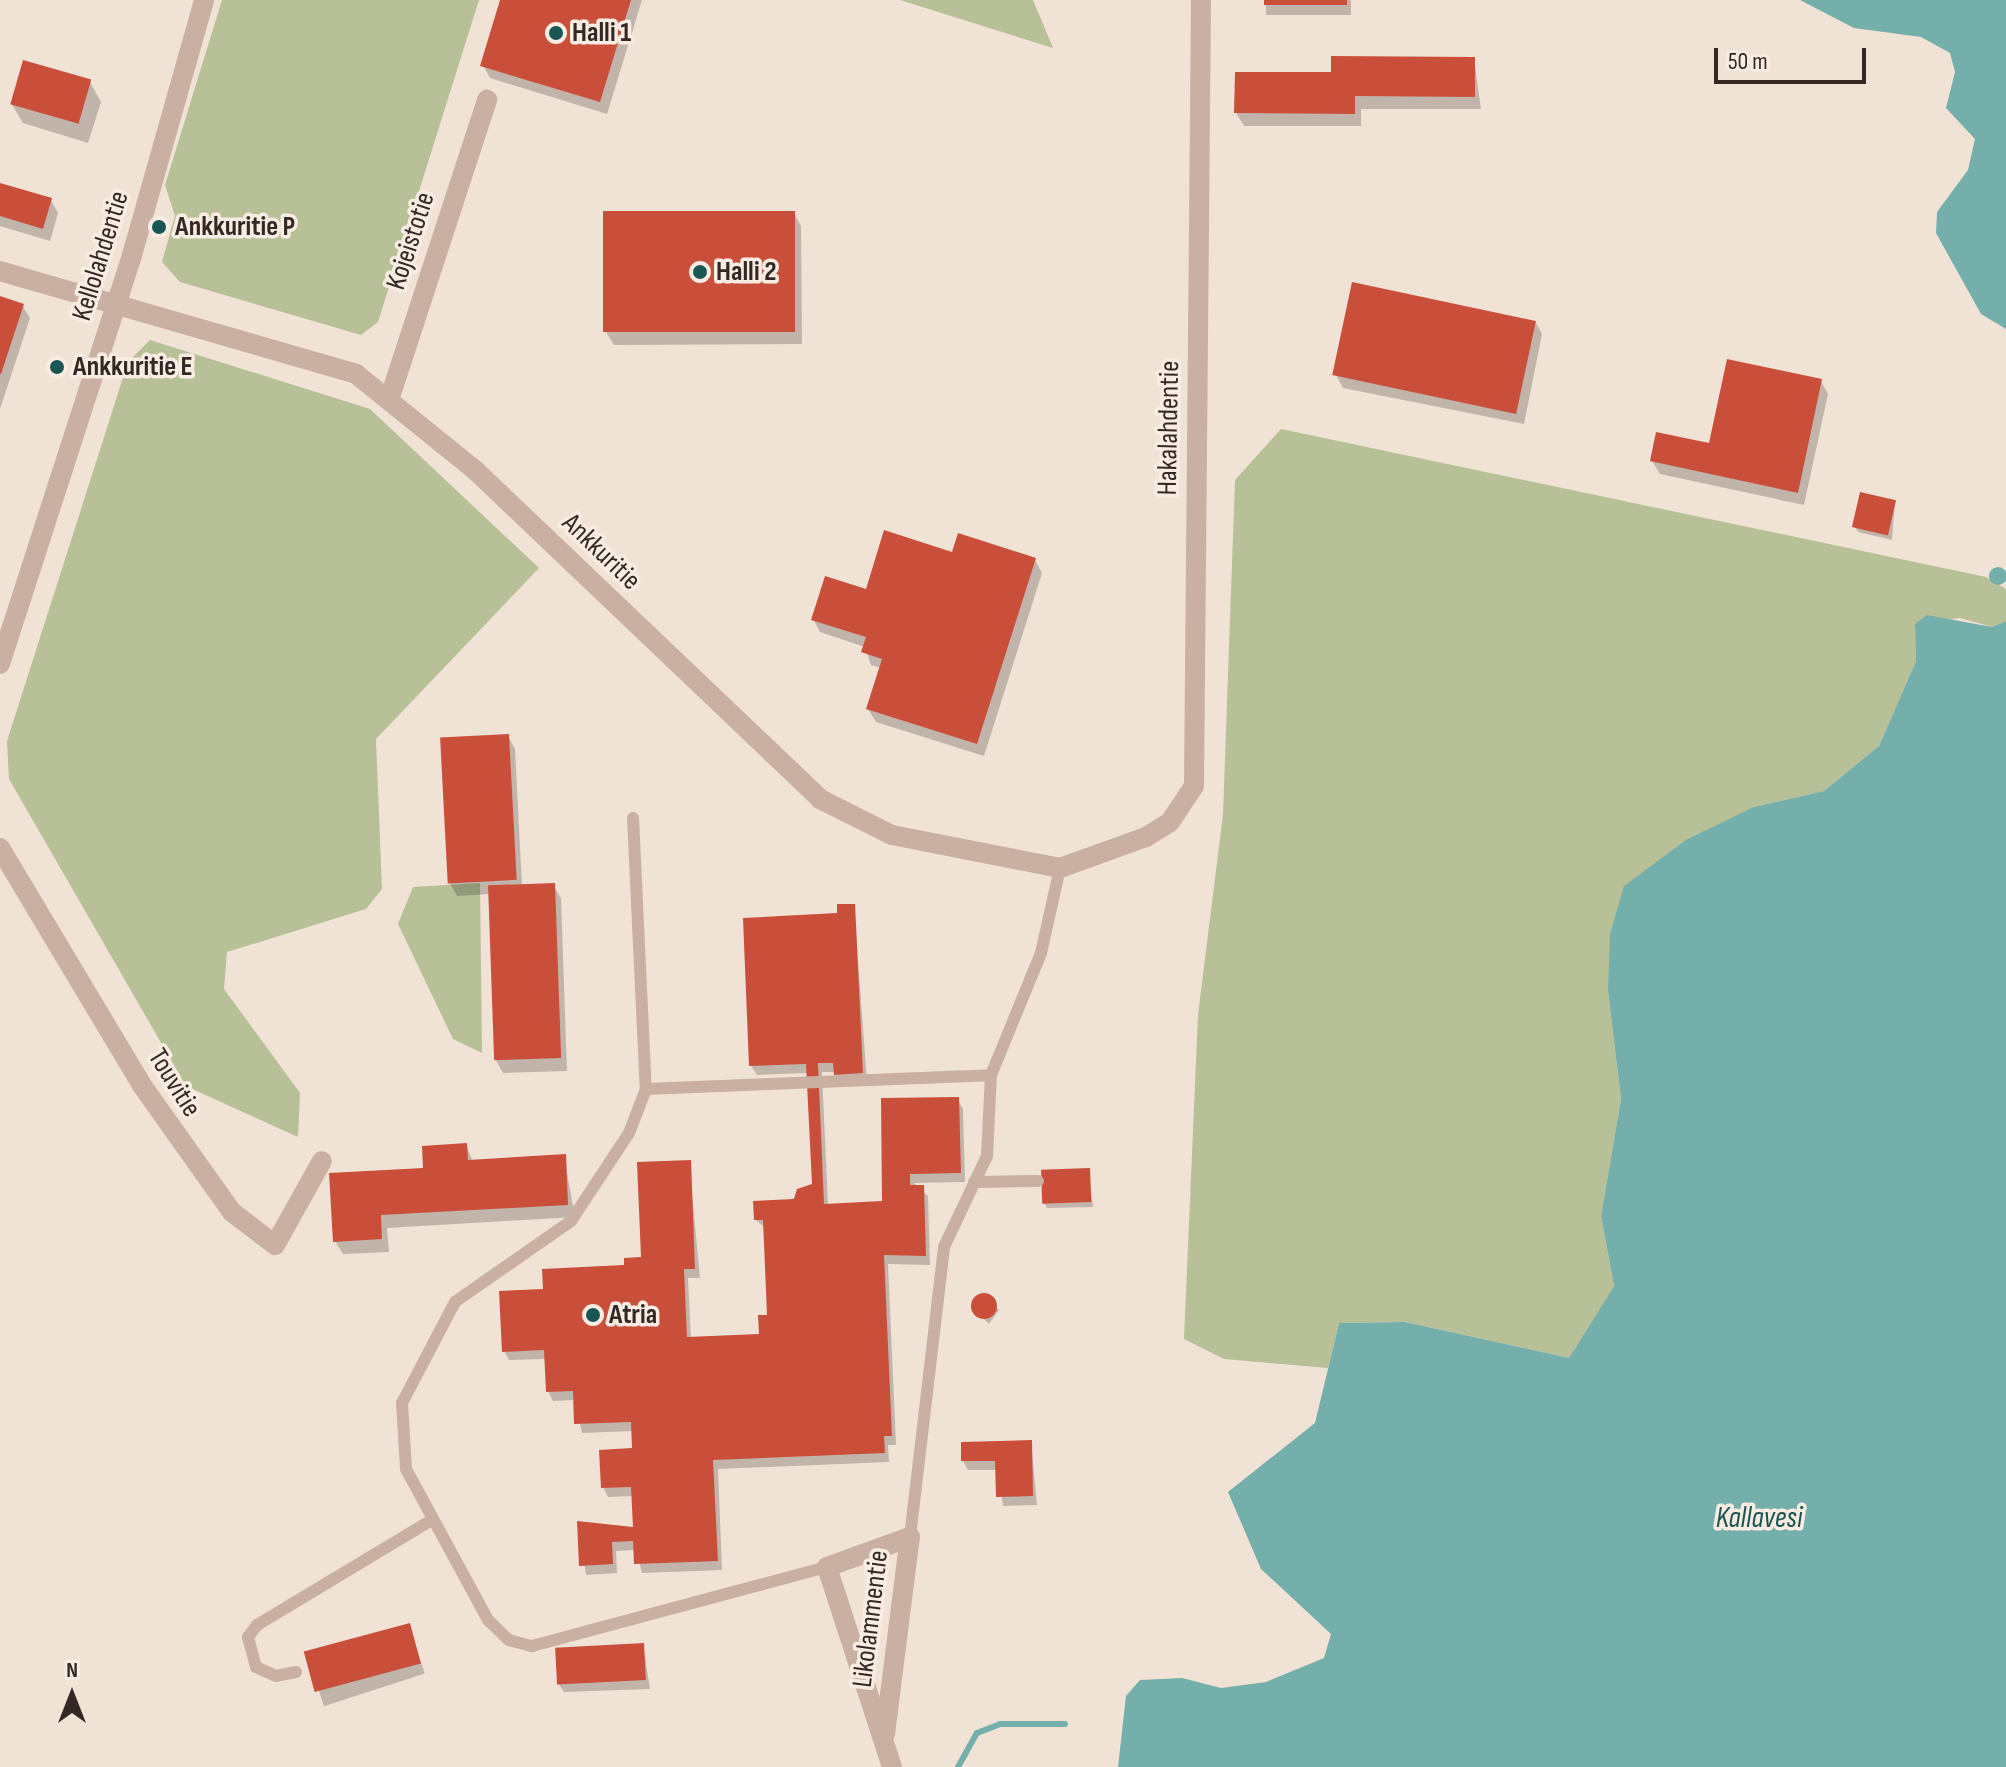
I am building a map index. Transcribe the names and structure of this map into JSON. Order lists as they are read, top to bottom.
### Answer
{
  "streets": {
    "street": [
      "Kojeistotie",
      "Kellolahdentie",
      "Hakalahdentie",
      "Ankkuritie",
      "Touvitie",
      "Likolammentie"
    ]
  },
  "crossings": [
    ["Kojeistotie", "Ankkuritie"],
    ["Kellolahdentie", "Ankkuritie"],
    ["Hakalahdentie", "Ankkuritie"]
  ],
  "water": ["Kallavesi"],
  "places": [
    "Halli 1",
    "Ankkuritie P",
    "Halli 2",
    "Ankkuritie E",
    "Atria"
  ],
  "scale_bar": "50 m",
  "north": "top"
}
